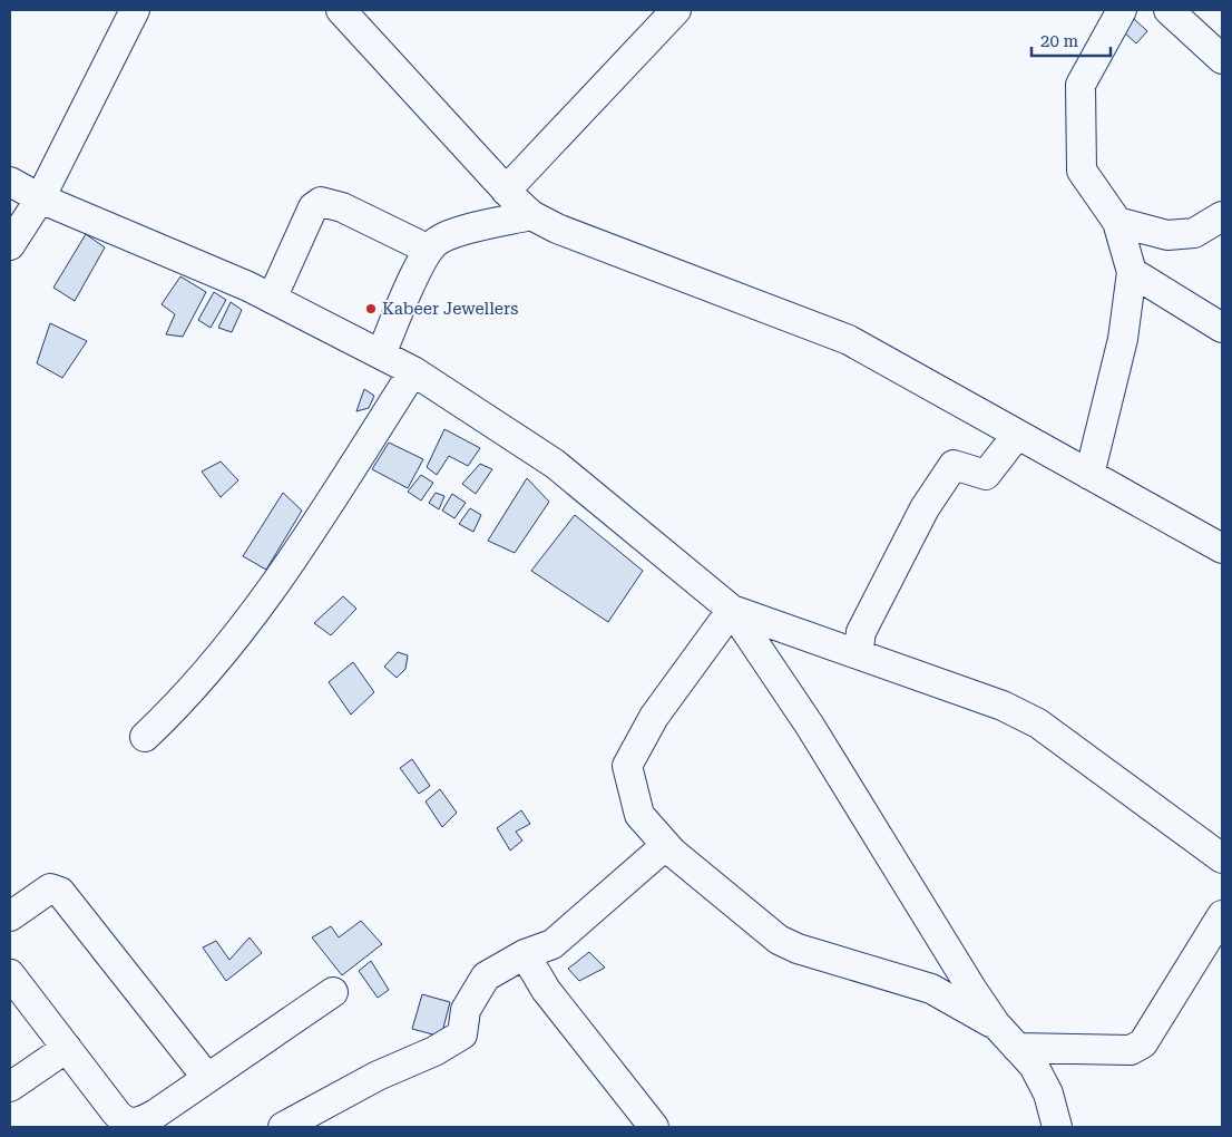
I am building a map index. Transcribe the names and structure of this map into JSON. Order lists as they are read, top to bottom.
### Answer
{
  "places": ["Kabeer Jewellers"],
  "scale_bar": "20 m"
}
